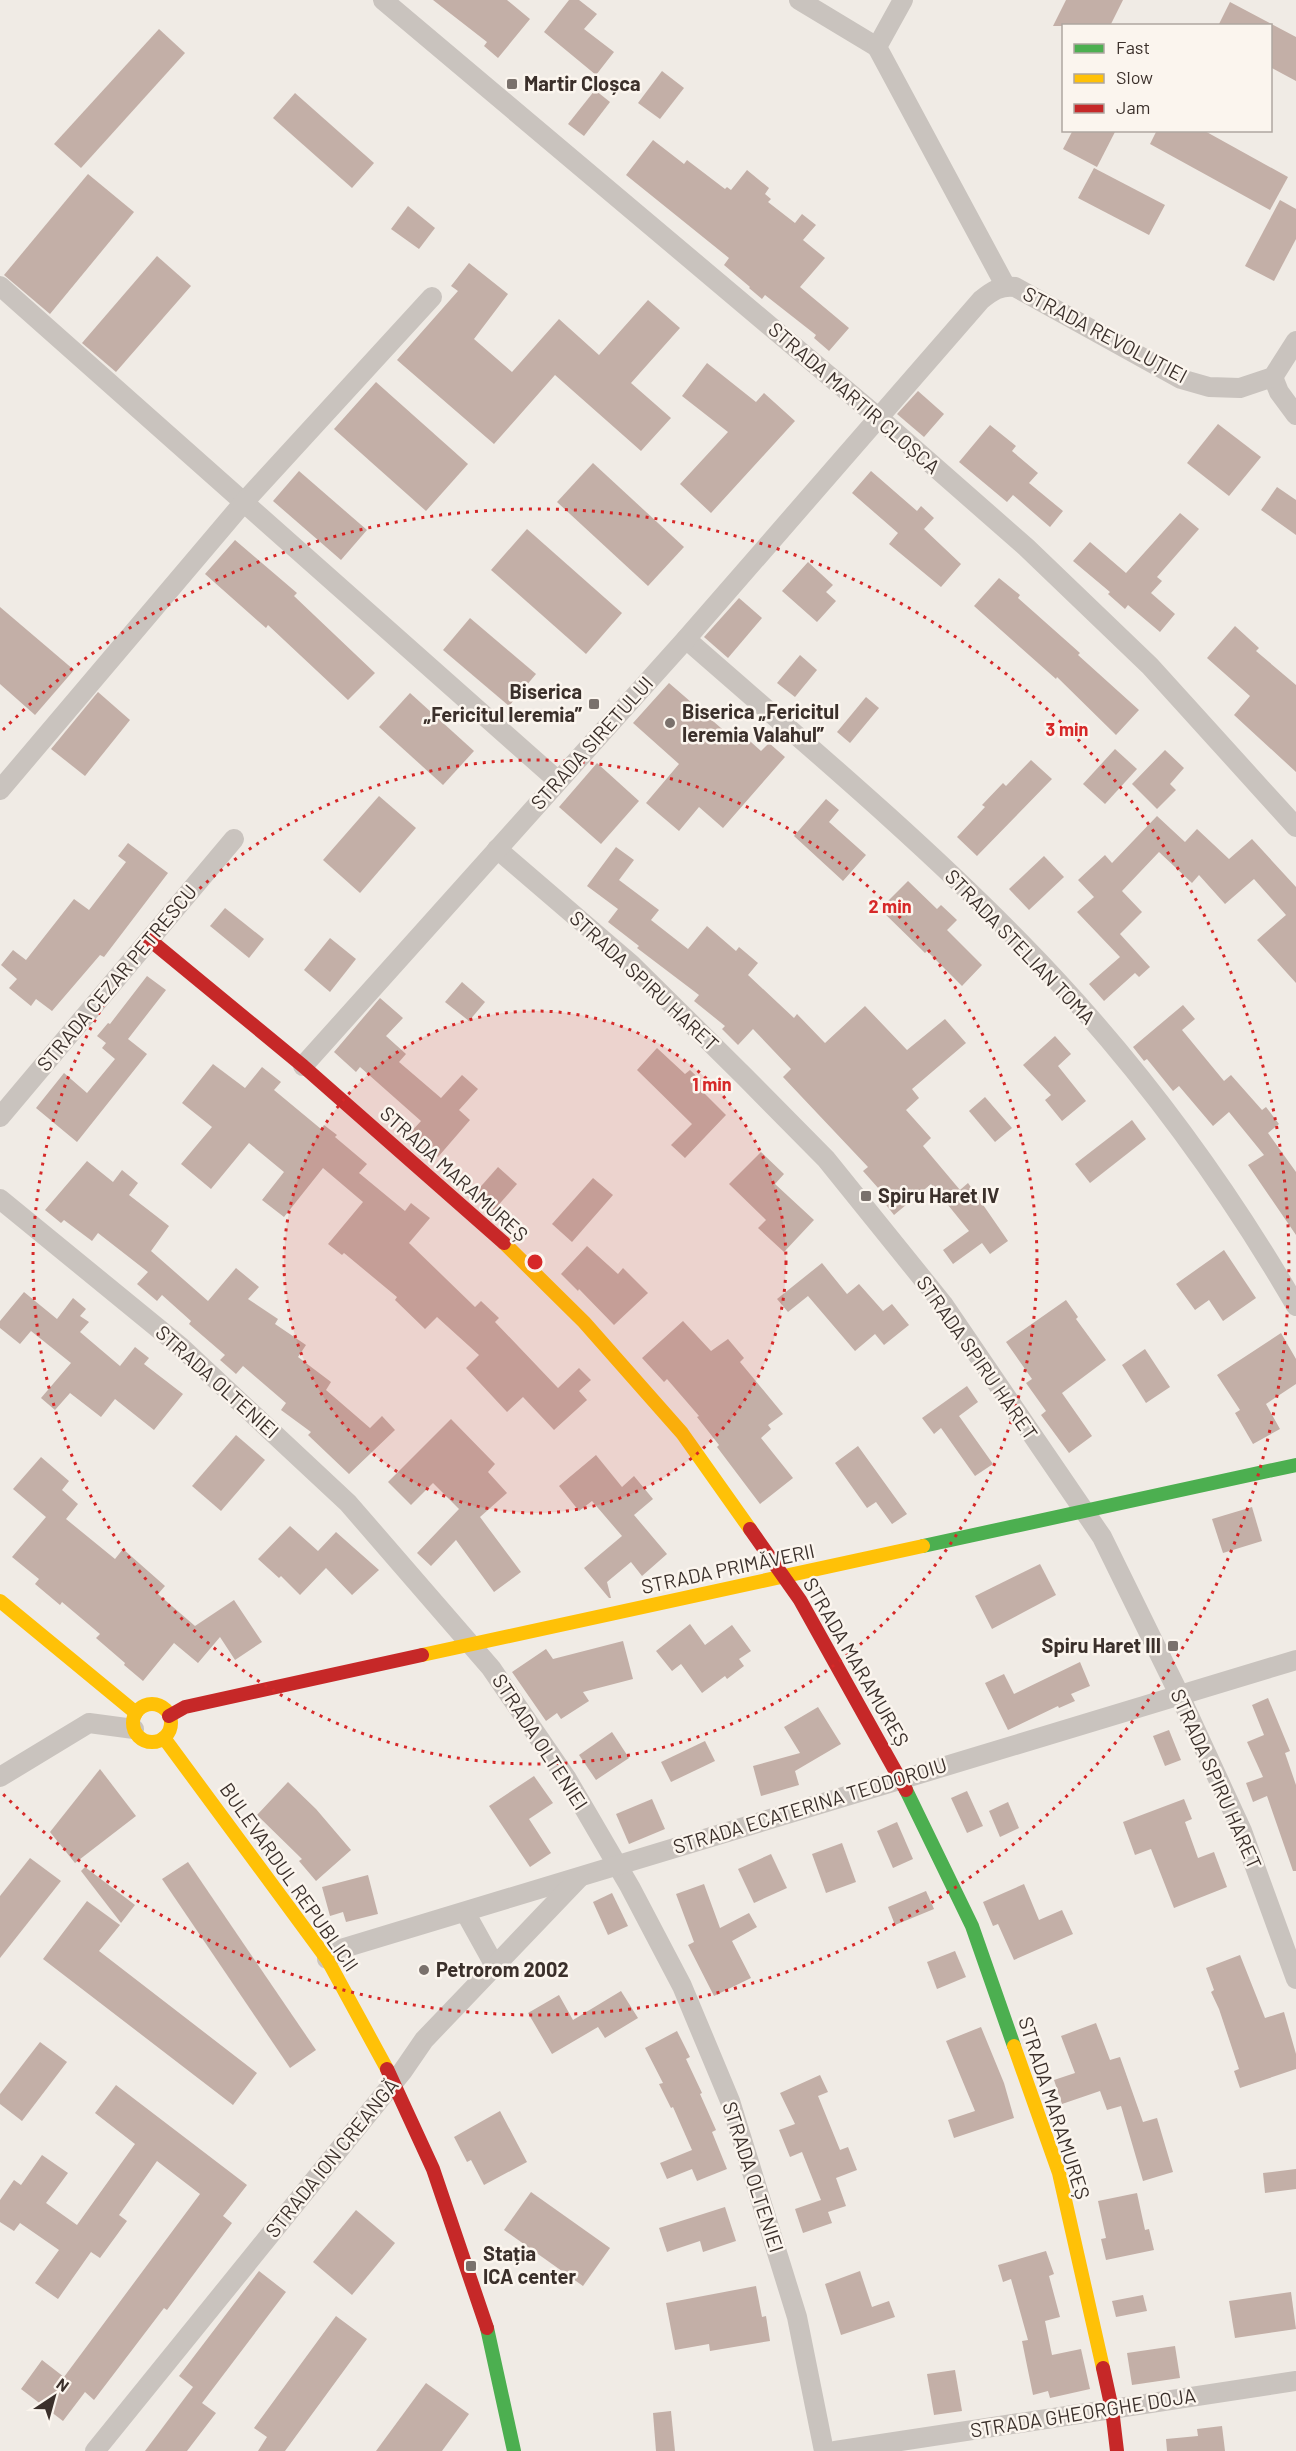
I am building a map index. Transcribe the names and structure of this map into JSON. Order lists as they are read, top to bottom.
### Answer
{
  "streets": {
    "main road": ["STRADA MARAMUREȘ", "STRADA PRIMĂVERII", "BULEVARDUL REPUBLICII"],
    "street": [
      "STRADA REVOLUȚIEI",
      "STRADA MARTIR CLOȘCA",
      "STRADA SIRETULUI",
      "STRADA STELIAN TOMA",
      "STRADA CEZAR PETRESCU",
      "STRADA SPIRU HARET",
      "STRADA OLTENIEI",
      "STRADA ECATERINA TEODOROIU",
      "STRADA ION CREANGĂ",
      "STRADA GHEORGHE DOJA"
    ]
  },
  "crossings": [
    ["STRADA REVOLUȚIEI", "STRADA MARTIR CLOȘCA"],
    ["STRADA REVOLUȚIEI", "STRADA SIRETULUI"],
    ["STRADA MARTIR CLOȘCA", "STRADA SIRETULUI"],
    ["STRADA SIRETULUI", "STRADA STELIAN TOMA"],
    ["STRADA SIRETULUI", "STRADA SPIRU HARET"],
    ["STRADA SIRETULUI", "STRADA MARAMUREȘ"],
    ["STRADA CEZAR PETRESCU", "STRADA MARAMUREȘ"],
    ["STRADA SPIRU HARET", "STRADA PRIMĂVERII"],
    ["STRADA SPIRU HARET", "STRADA ECATERINA TEODOROIU"],
    ["STRADA MARAMUREȘ", "STRADA PRIMĂVERII"],
    ["STRADA MARAMUREȘ", "STRADA ECATERINA TEODOROIU"],
    ["STRADA MARAMUREȘ", "STRADA GHEORGHE DOJA"],
    ["STRADA OLTENIEI", "STRADA PRIMĂVERII"],
    ["STRADA OLTENIEI", "STRADA ECATERINA TEODOROIU"],
    ["STRADA PRIMĂVERII", "BULEVARDUL REPUBLICII"],
    ["STRADA ECATERINA TEODOROIU", "BULEVARDUL REPUBLICII"],
    ["STRADA ECATERINA TEODOROIU", "STRADA ION CREANGĂ"],
    ["BULEVARDUL REPUBLICII", "STRADA ION CREANGĂ"]
  ],
  "places": {
    "transit": [
      "Martir Cloșca",
      "Biserica „Fericitul Ieremia”",
      "Spiru Haret IV",
      "Spiru Haret III",
      "Stația ICA center"
    ],
    "other": ["Biserica „Fericitul Ieremia Valahul”", "Petrorom 2002"]
  },
  "legend": ["Fast", "Slow", "Jam"],
  "north": "top right",
  "rings": ["3 min", "2 min", "1 min"]
}
